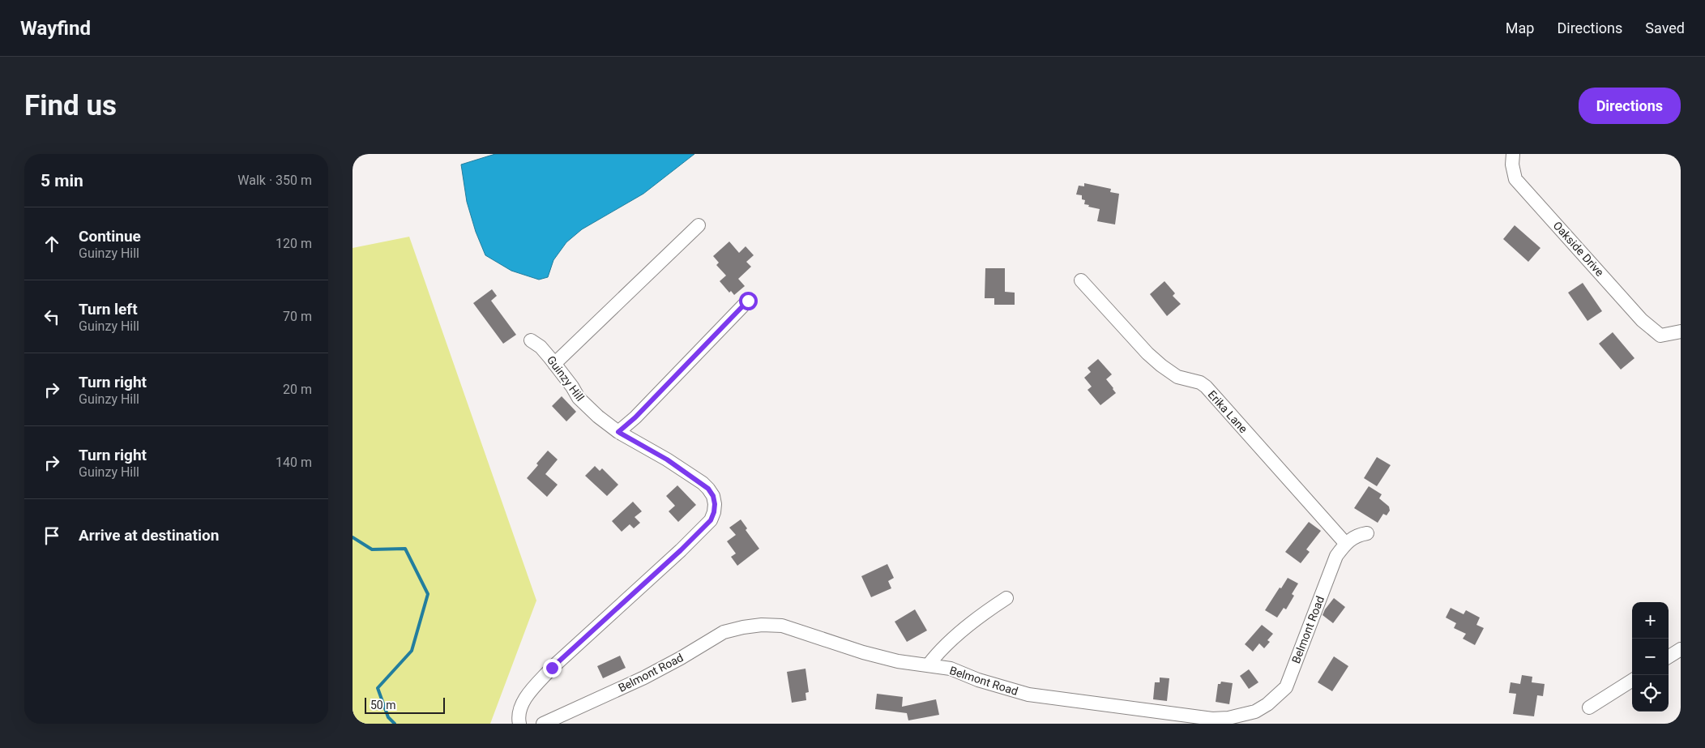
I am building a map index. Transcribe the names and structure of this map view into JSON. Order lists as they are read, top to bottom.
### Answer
{
  "streets": {
    "street": [
      "Oakside Drive",
      "Guinzy Hill",
      "Erika Lane",
      "Belmont Road"
    ]
  },
  "crossings": [
    ["Erika Lane", "Belmont Road"]
  ],
  "scale_bar": "50 m",
  "page": {
    "header": "Wayfind",
    "nav": ["Map", "Directions", "Saved"],
    "buttons": "Directions",
    "title": "Find us",
    "heading": ["5 min", "Walk · 350 m"],
    "list": [
      ["Continue", "Guinzy Hill", "120 m"],
      ["Turn left", "Guinzy Hill", "70 m"],
      ["Turn right", "Guinzy Hill", "20 m"],
      ["Turn right", "Guinzy Hill", "140 m"],
      "Arrive at destination"
    ],
    "map_buttons": ["+", "−"],
    "scale": "50 m"
  }
}
